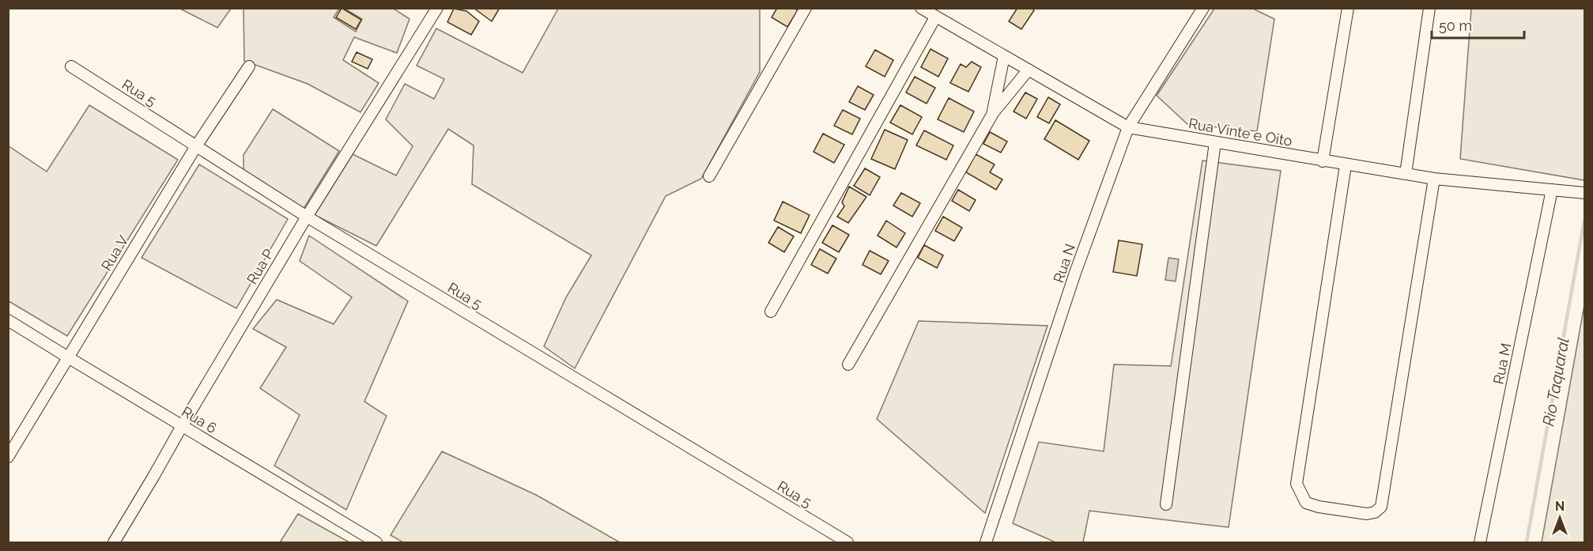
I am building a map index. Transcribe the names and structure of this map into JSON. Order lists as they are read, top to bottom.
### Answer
{
  "streets": {
    "street": [
      "Rua 5",
      "Rua Vinte e Oito",
      "Rua V",
      "Rua N",
      "Rua P",
      "Rua M",
      "Rua 6"
    ]
  },
  "crossings": [
    ["Rua 5", "Rua V"],
    ["Rua 5", "Rua P"],
    ["Rua Vinte e Oito", "Rua N"],
    ["Rua Vinte e Oito", "Rua M"],
    ["Rua V", "Rua 6"],
    ["Rua P", "Rua 6"]
  ],
  "water": ["Rio Taquaral"],
  "scale_bar": "50 m",
  "north": "top"
}
